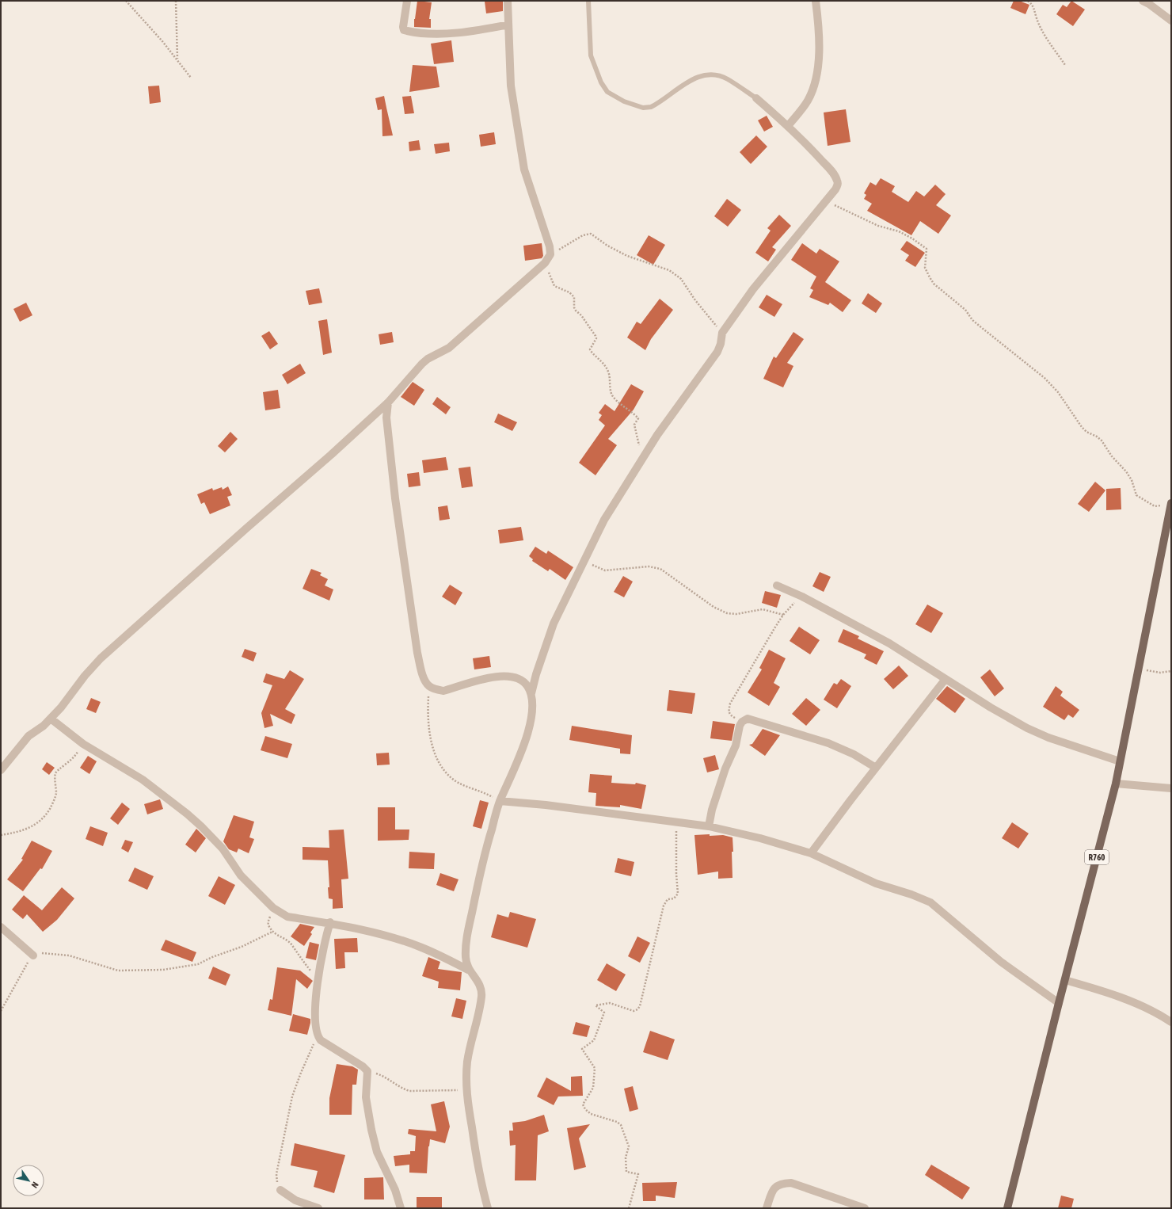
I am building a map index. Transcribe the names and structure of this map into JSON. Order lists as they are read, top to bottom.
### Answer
{
  "streets": {
    "main road": ["R760"]
  },
  "north": "bottom right"
}
